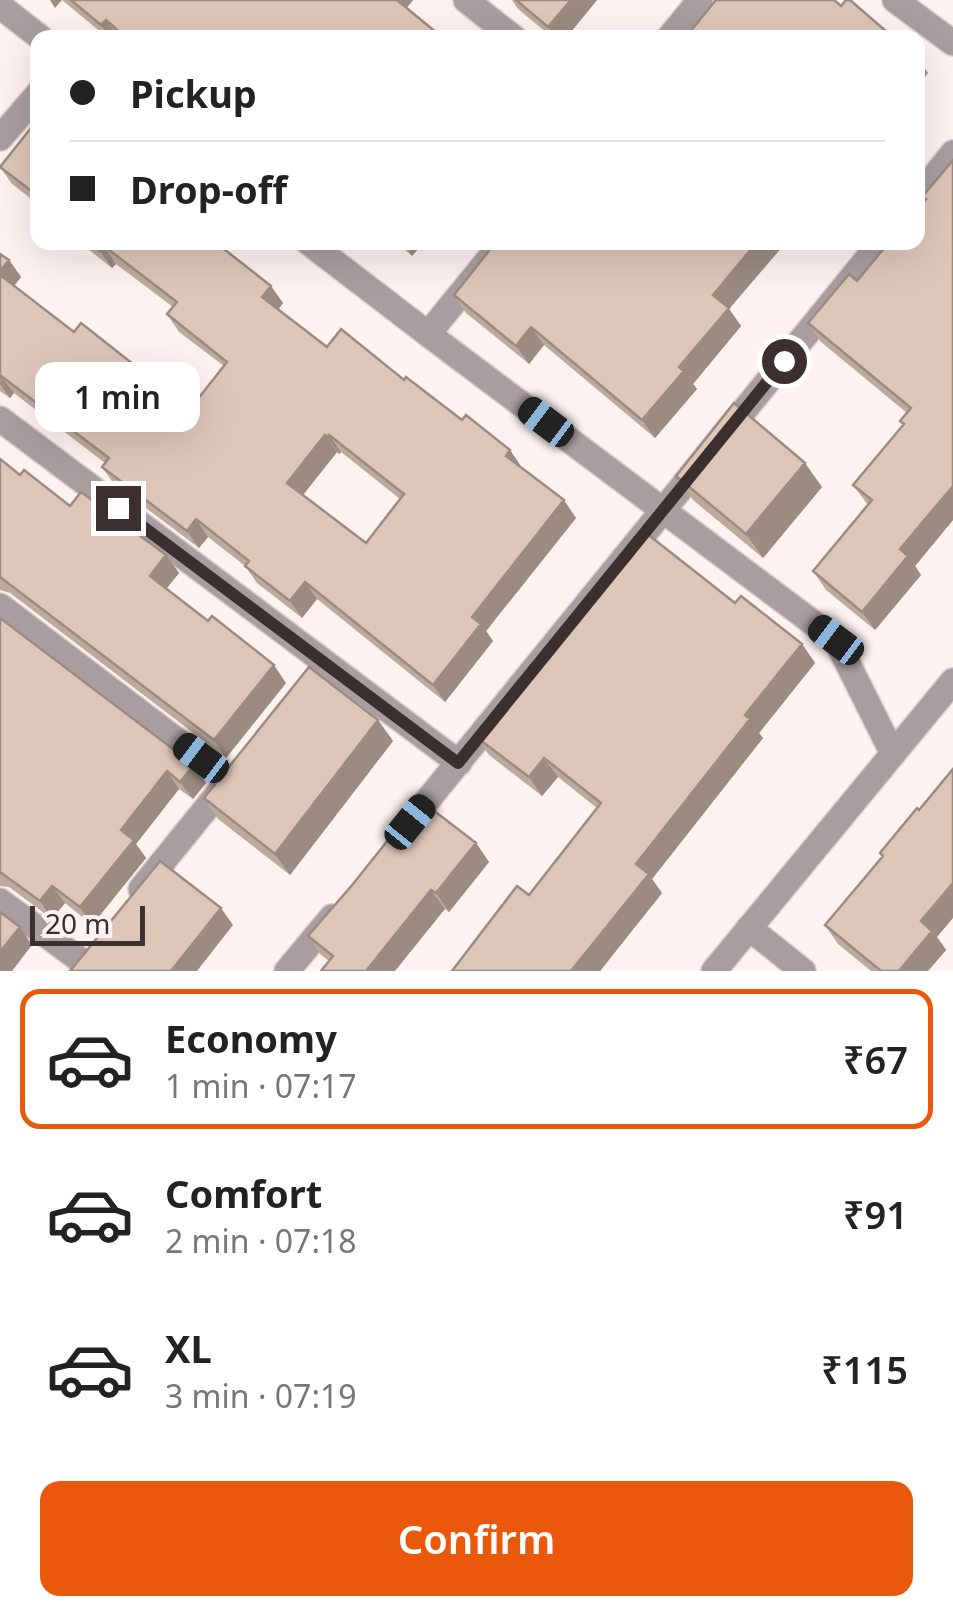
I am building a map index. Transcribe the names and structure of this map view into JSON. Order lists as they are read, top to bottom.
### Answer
{
  "scale_bar": "20 m",
  "page": {
    "banner": ["Pickup", "Drop-off"],
    "bubble": "1 min",
    "scale": "20 m",
    "list": [
      {
        "name": "Economy",
        "note": "1 min · 07:17",
        "value": "₹67"
      },
      {
        "name": "Comfort",
        "note": "2 min · 07:18",
        "value": "₹91"
      },
      {
        "name": "XL",
        "note": "3 min · 07:19",
        "value": "₹115"
      }
    ],
    "buttons": "Confirm"
  }
}
